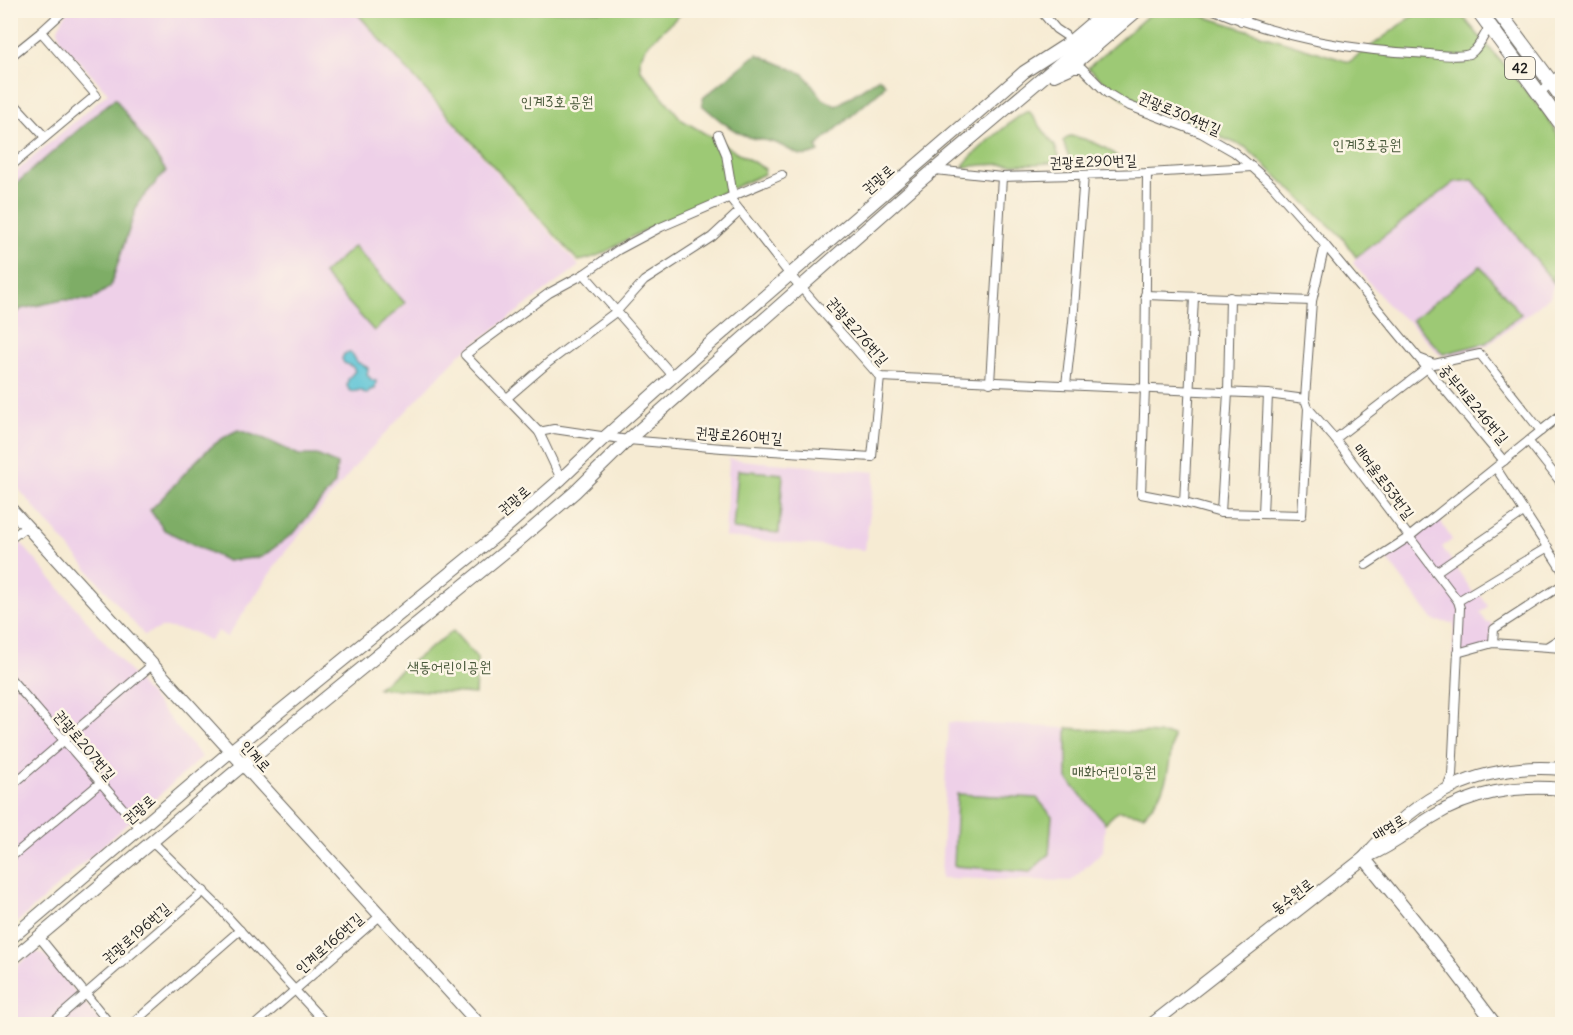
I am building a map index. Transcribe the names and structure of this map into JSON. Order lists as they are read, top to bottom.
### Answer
{
  "streets": {
    "main road": ["42"],
    "street": [
      "권광로304번길",
      "권광로290번길",
      "권광로",
      "권광로276번길",
      "중부대로246번길",
      "권광로260번길",
      "매여울로53번길",
      "권광로207번길",
      "인계로",
      "매영로",
      "동수원로",
      "권광로196번길",
      "인계로166번길"
    ]
  },
  "crossings": [
    ["권광로304번길", "권광로290번길"],
    ["권광로304번길", "권광로"],
    ["권광로304번길", "중부대로246번길"],
    ["권광로290번길", "권광로"],
    ["권광로", "권광로276번길"],
    ["권광로", "권광로260번길"],
    ["권광로", "권광로207번길"],
    ["권광로", "인계로"],
    ["권광로276번길", "권광로260번길"],
    ["권광로276번길", "매여울로53번길"],
    ["중부대로246번길", "매여울로53번길"],
    ["인계로", "인계로166번길"],
    ["매영로", "동수원로"],
    ["권광로196번길", "인계로166번길"]
  ],
  "parks": [
    "인계3호 공원",
    "인계3호공원",
    "색동어린이공원",
    "매화어린이공원"
  ]
}
